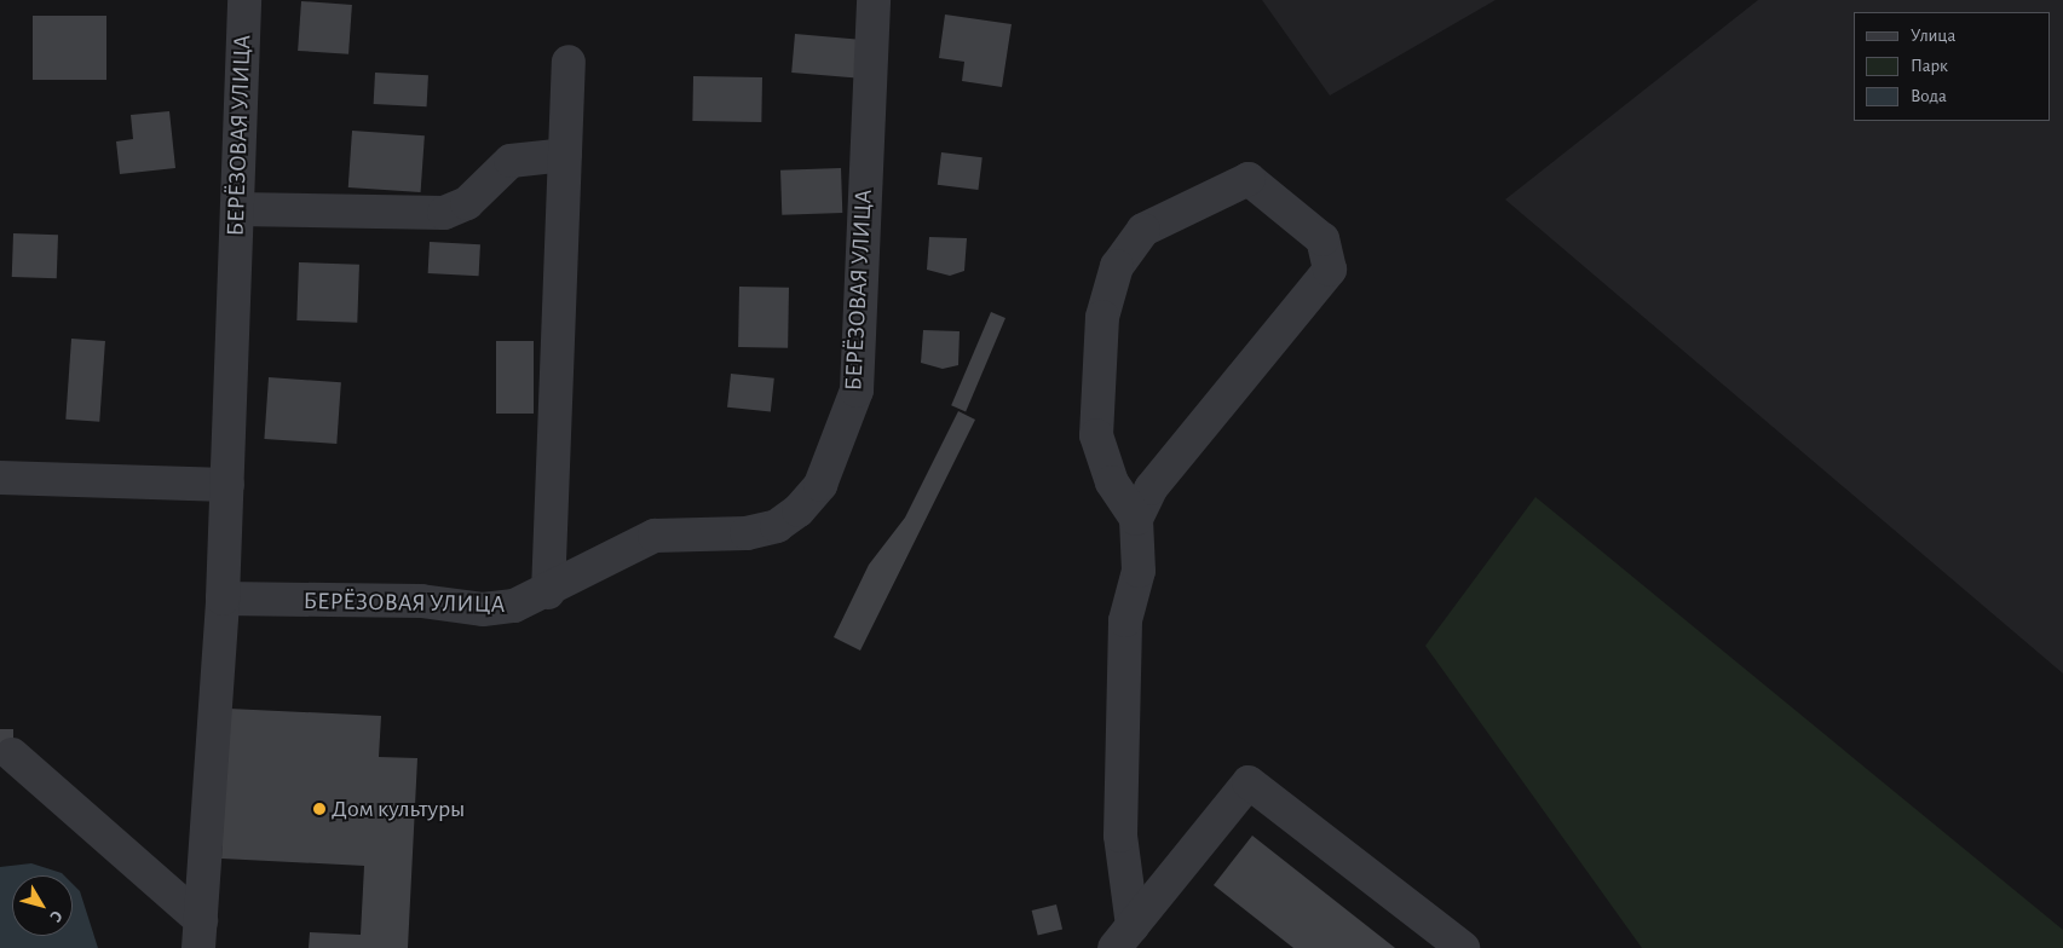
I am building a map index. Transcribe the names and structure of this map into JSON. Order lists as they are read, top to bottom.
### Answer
{
  "streets": {
    "street": ["БЕРЁЗОВАЯ УЛИЦА"]
  },
  "places": ["Дом культуры"],
  "legend": ["Улица", "Парк", "Вода"],
  "north": "bottom right"
}
